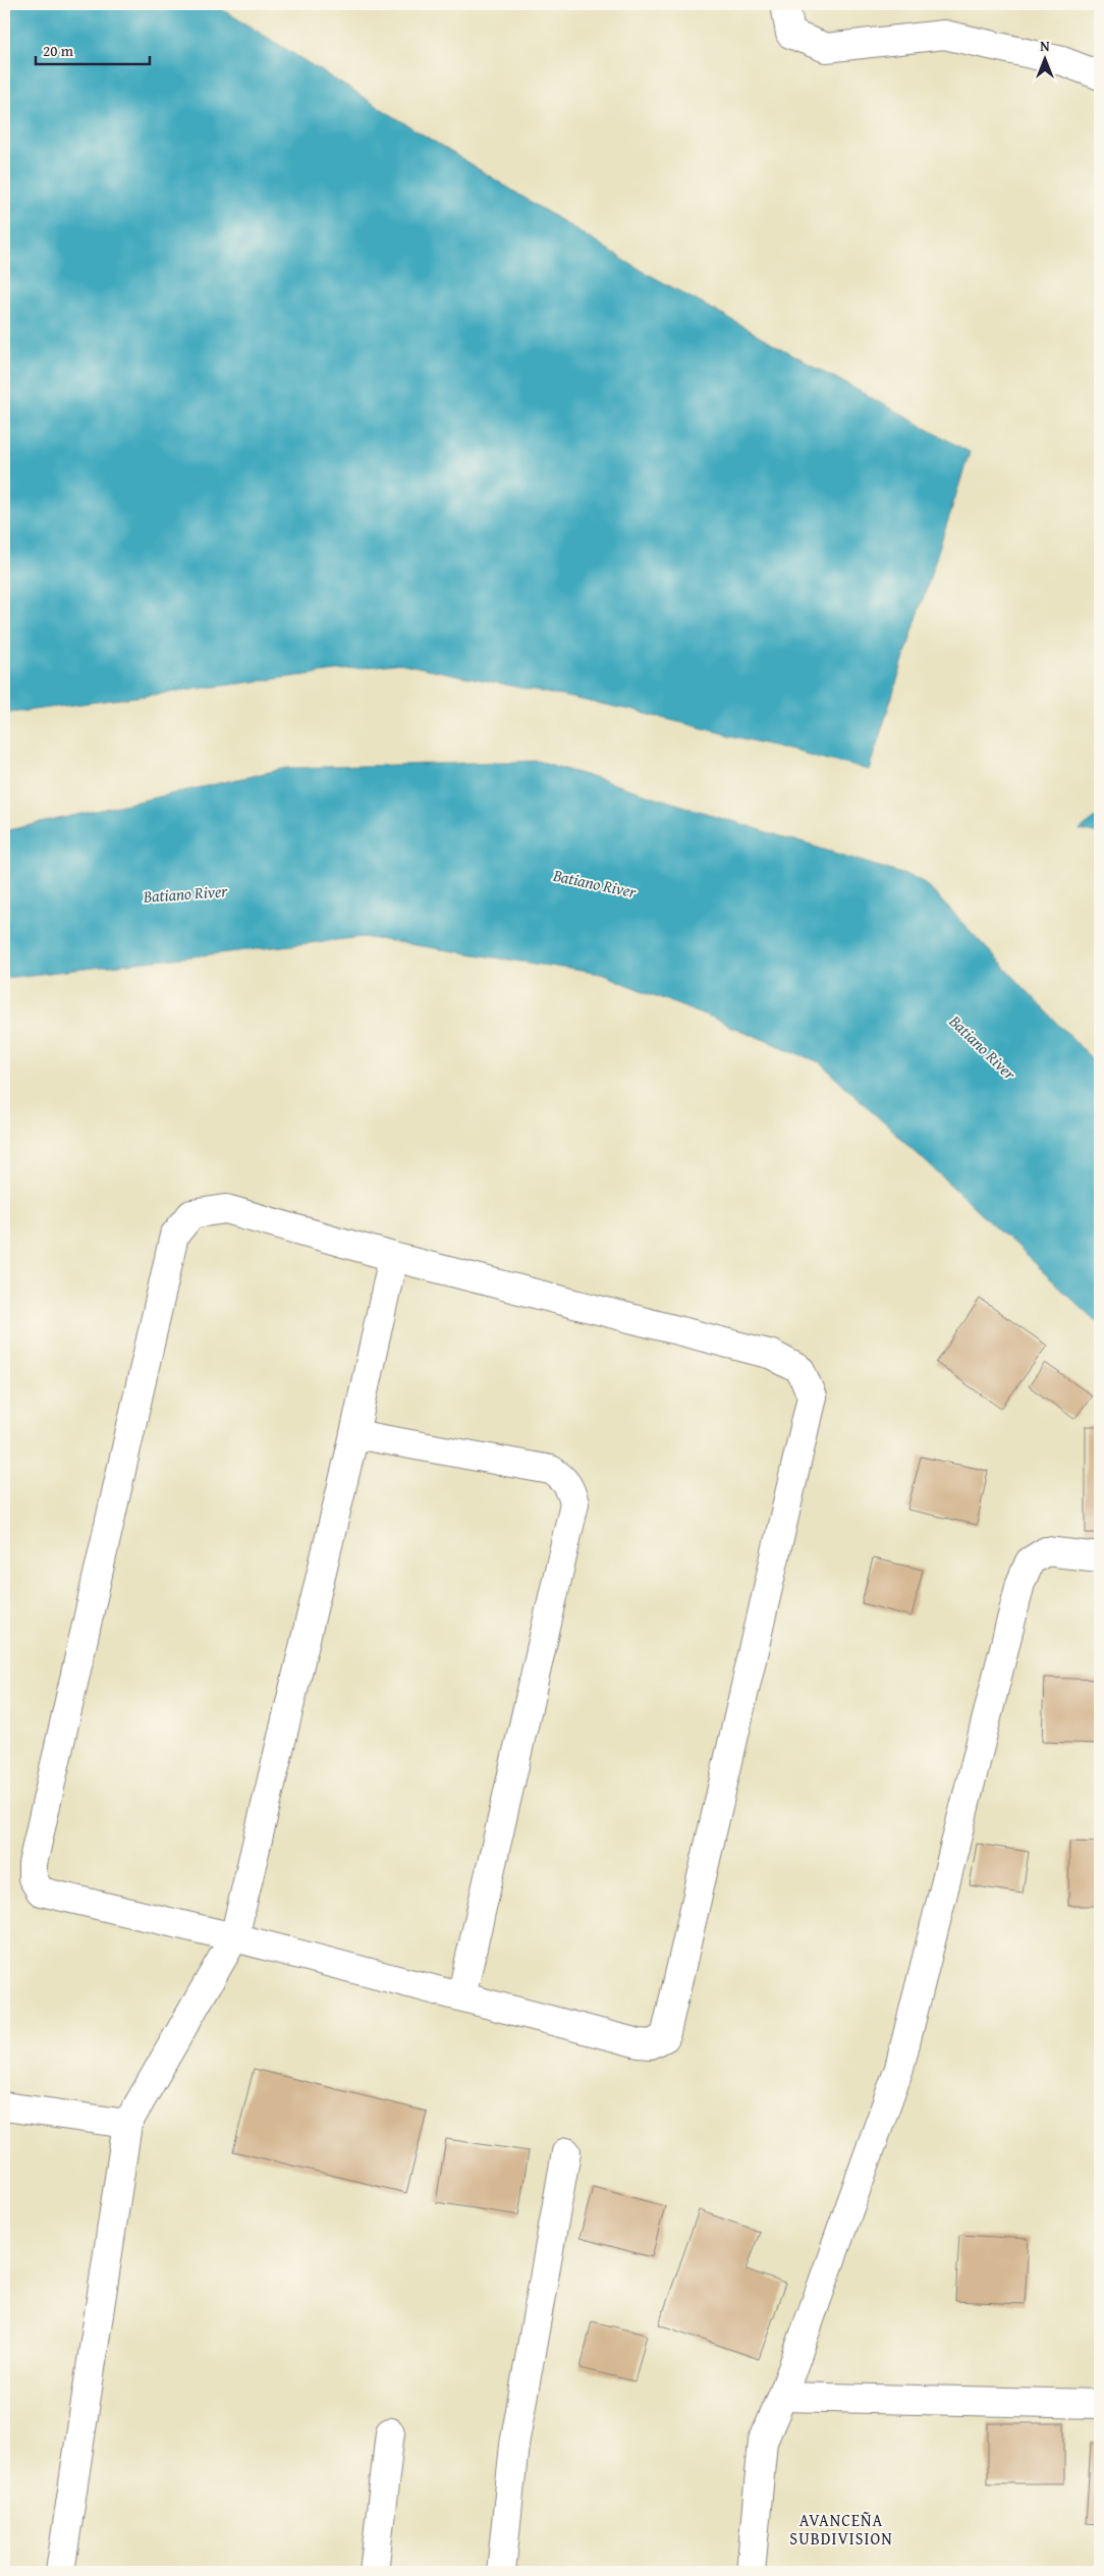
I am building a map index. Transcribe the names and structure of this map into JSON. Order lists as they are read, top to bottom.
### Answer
{
  "districts": ["AVANCEÑA SUBDIVISION"],
  "water": ["Batiano River"],
  "scale_bar": "20 m",
  "north": "top"
}
